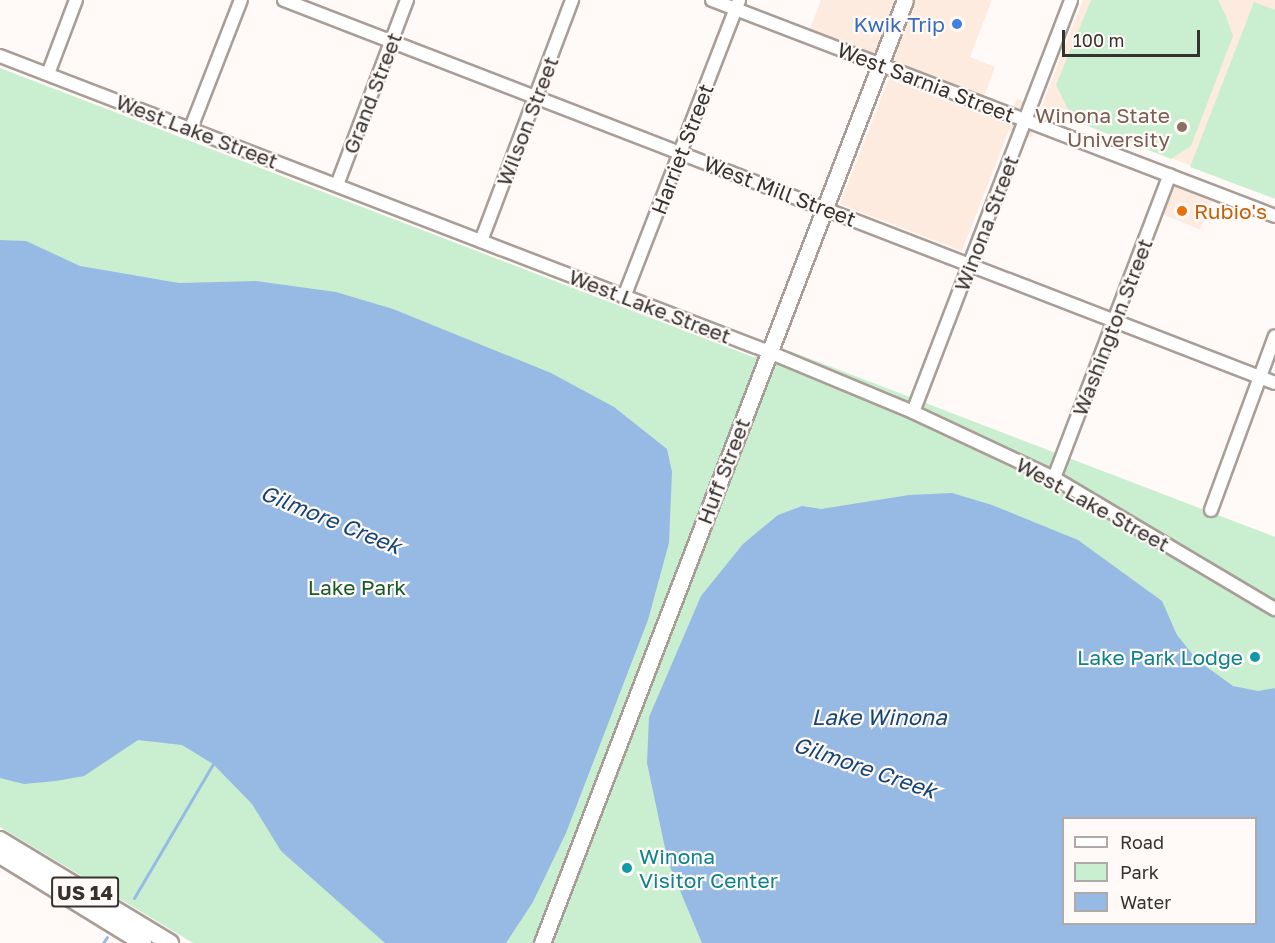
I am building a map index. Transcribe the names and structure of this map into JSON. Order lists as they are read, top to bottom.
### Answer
{
  "streets": {
    "highway": ["US 14"],
    "main road": ["Huff Street"],
    "street": [
      "West Sarnia Street",
      "Grand Street",
      "Wilson Street",
      "West Lake Street",
      "Harriet Street",
      "West Mill Street",
      "Winona Street",
      "Washington Street"
    ]
  },
  "crossings": [
    ["West Sarnia Street", "Harriet Street"],
    ["West Sarnia Street", "Winona Street"],
    ["West Sarnia Street", "Washington Street"],
    ["West Sarnia Street", "Huff Street"],
    ["Grand Street", "West Lake Street"],
    ["Grand Street", "West Mill Street"],
    ["Wilson Street", "West Lake Street"],
    ["Wilson Street", "West Mill Street"],
    ["West Lake Street", "Harriet Street"],
    ["West Lake Street", "Winona Street"],
    ["West Lake Street", "Washington Street"],
    ["West Lake Street", "Huff Street"],
    ["Harriet Street", "West Mill Street"],
    ["West Mill Street", "Winona Street"],
    ["West Mill Street", "Washington Street"],
    ["West Mill Street", "Huff Street"]
  ],
  "water": ["Gilmore Creek", "Lake Winona"],
  "parks": ["Lake Park"],
  "places": [
    "Kwik Trip",
    "Winona State University",
    "Rubio's",
    "Lake Park Lodge",
    "Winona Visitor Center"
  ],
  "legend": ["Road", "Park", "Water"],
  "scale_bar": "100 m"
}
